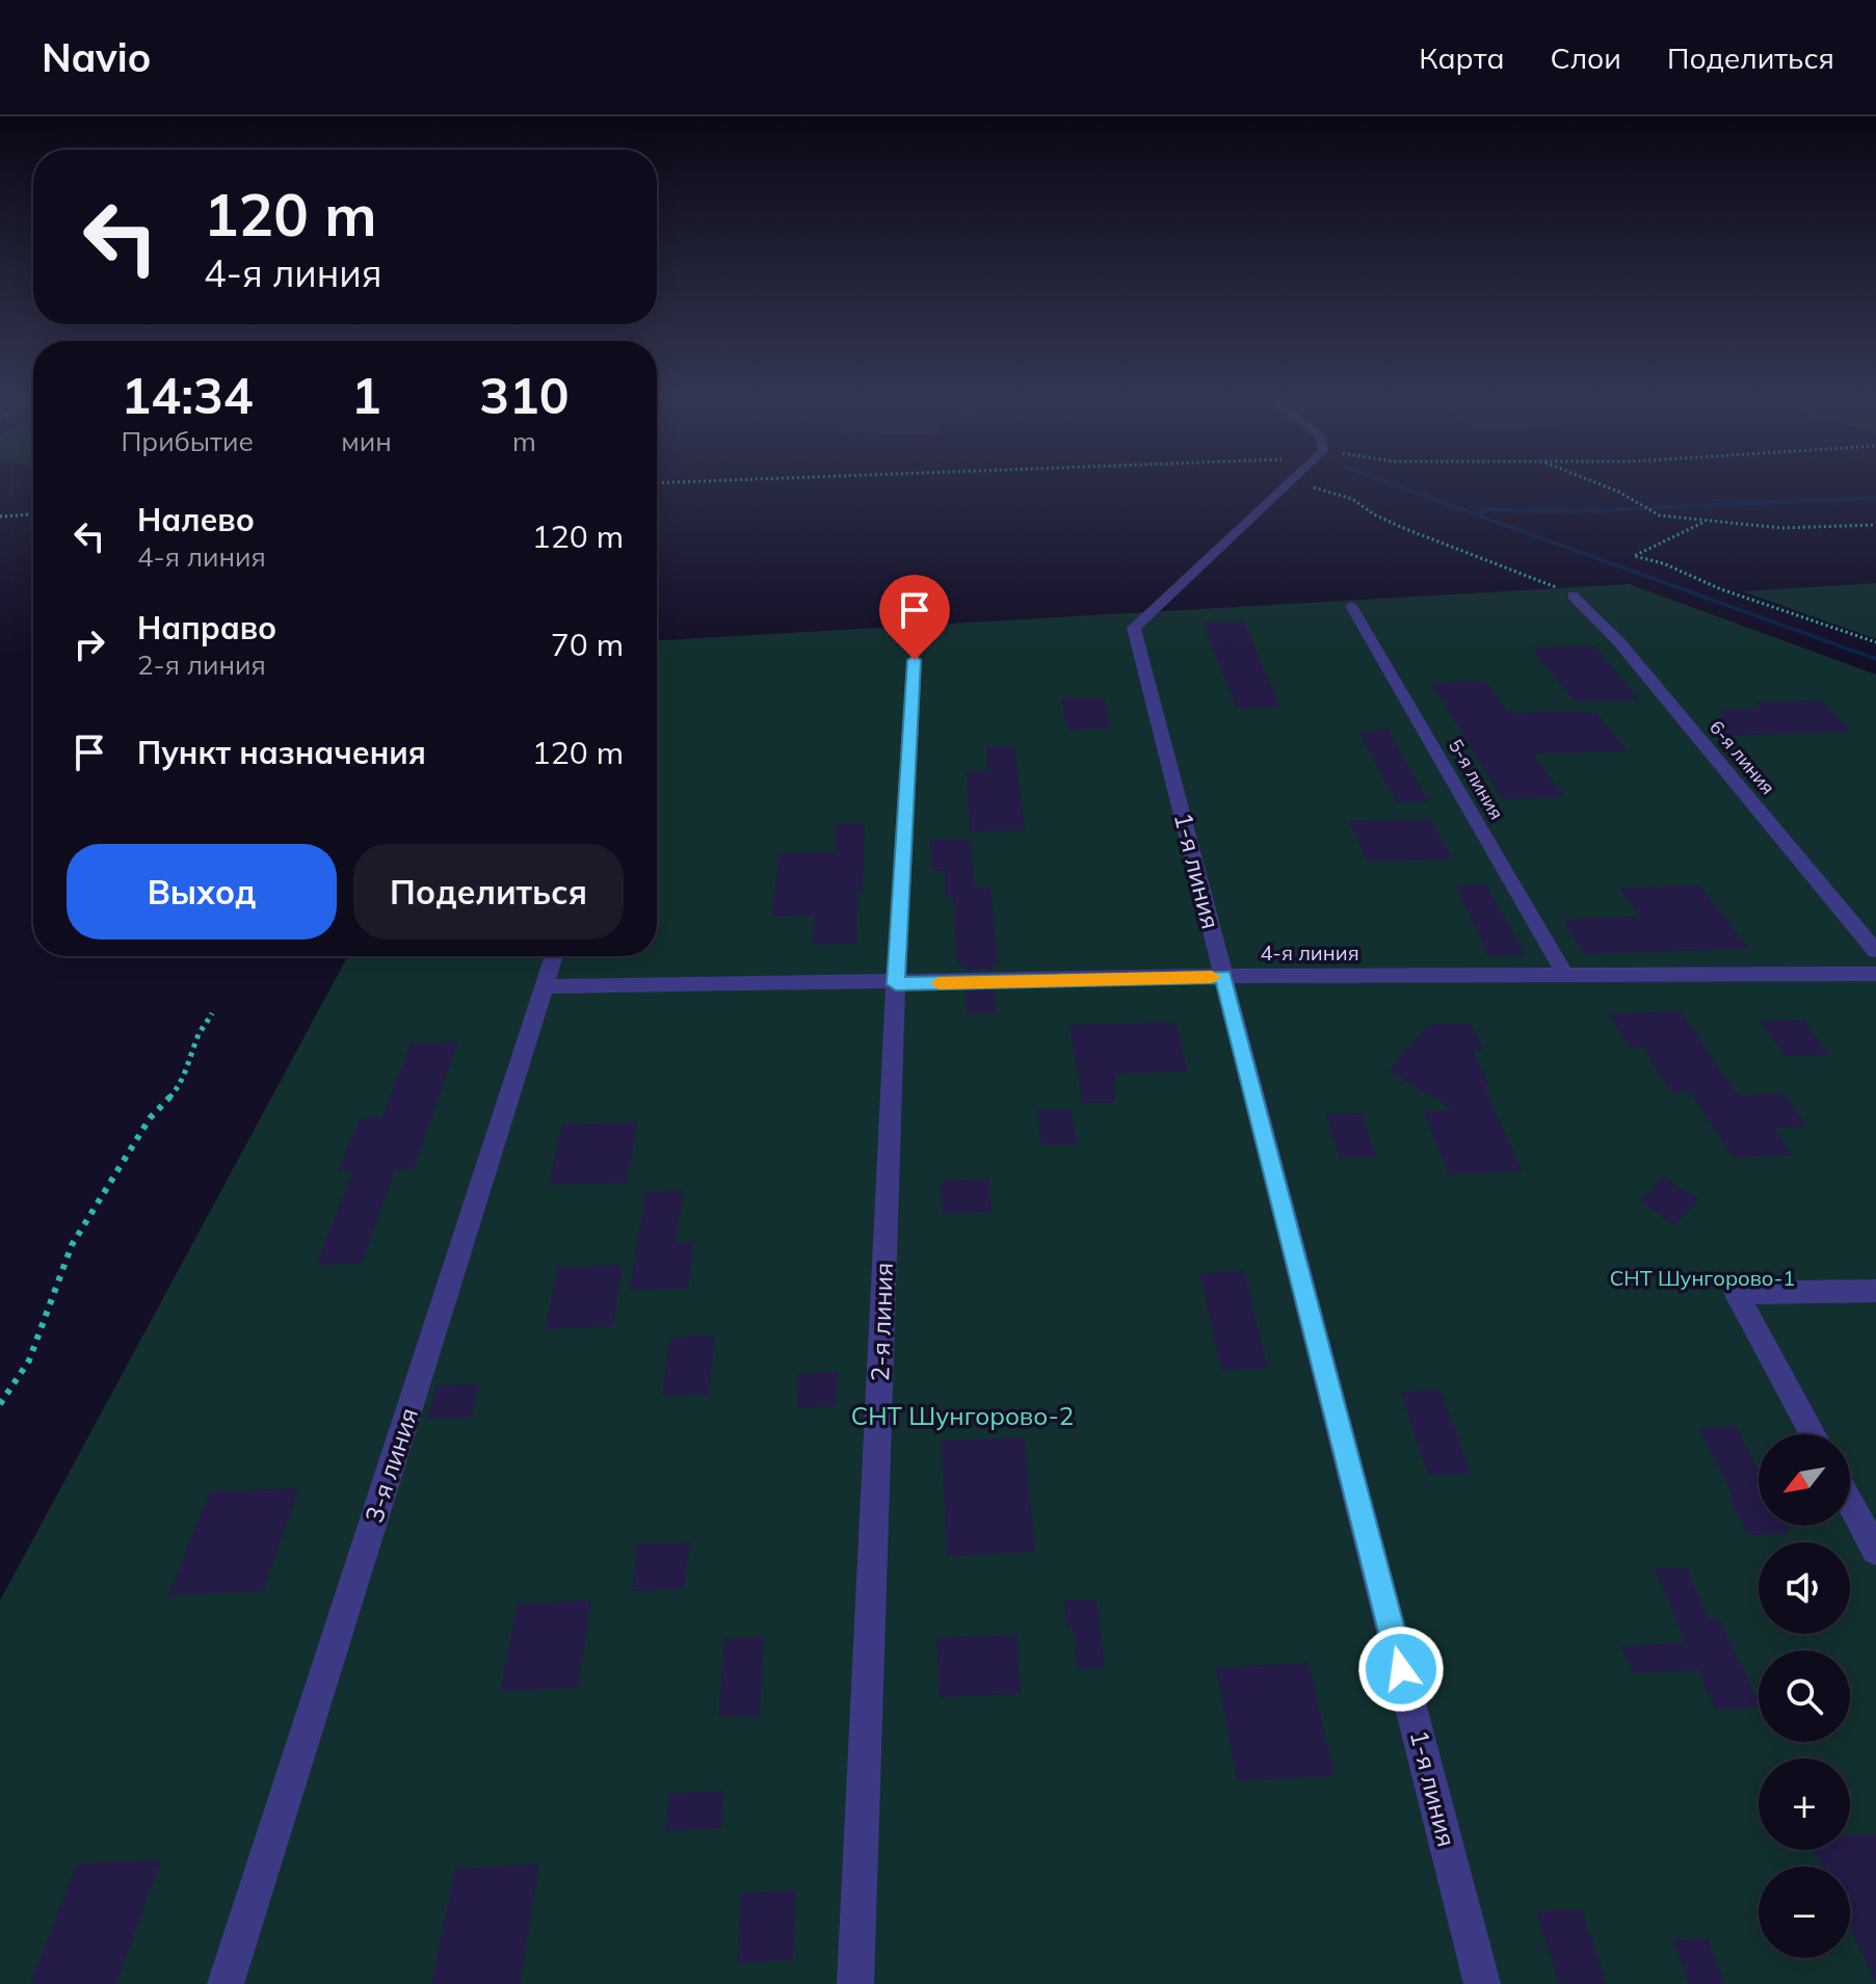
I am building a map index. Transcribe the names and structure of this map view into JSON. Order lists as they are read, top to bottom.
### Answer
{
  "streets": {
    "street": [
      "6-я линия",
      "5-я линия",
      "1-я линия",
      "4-я линия",
      "2-я линия",
      "3-я линия"
    ]
  },
  "crossings": [
    ["5-я линия", "4-я линия"],
    ["1-я линия", "4-я линия"],
    ["4-я линия", "2-я линия"],
    ["4-я линия", "3-я линия"]
  ],
  "parks": ["СНТ Шунгорово-1", "СНТ Шунгорово-2"],
  "north": "bottom left",
  "page": {
    "header": "Navio",
    "nav": ["Карта", "Слои", "Поделиться"],
    "turn": ["120 m", "4-я линия"],
    "eta": [
      "14:34",
      "Прибытие",
      "1",
      "мин",
      "310",
      "m"
    ],
    "list": [
      {
        "name": "Налево",
        "note": "4-я линия",
        "value": "120 m"
      },
      {
        "name": "Направо",
        "note": "2-я линия",
        "value": "70 m"
      },
      {
        "name": "Пункт назначения",
        "value": "120 m"
      }
    ],
    "buttons": ["Выход", "Поделиться"],
    "map_buttons": ["+", "−"]
  }
}
